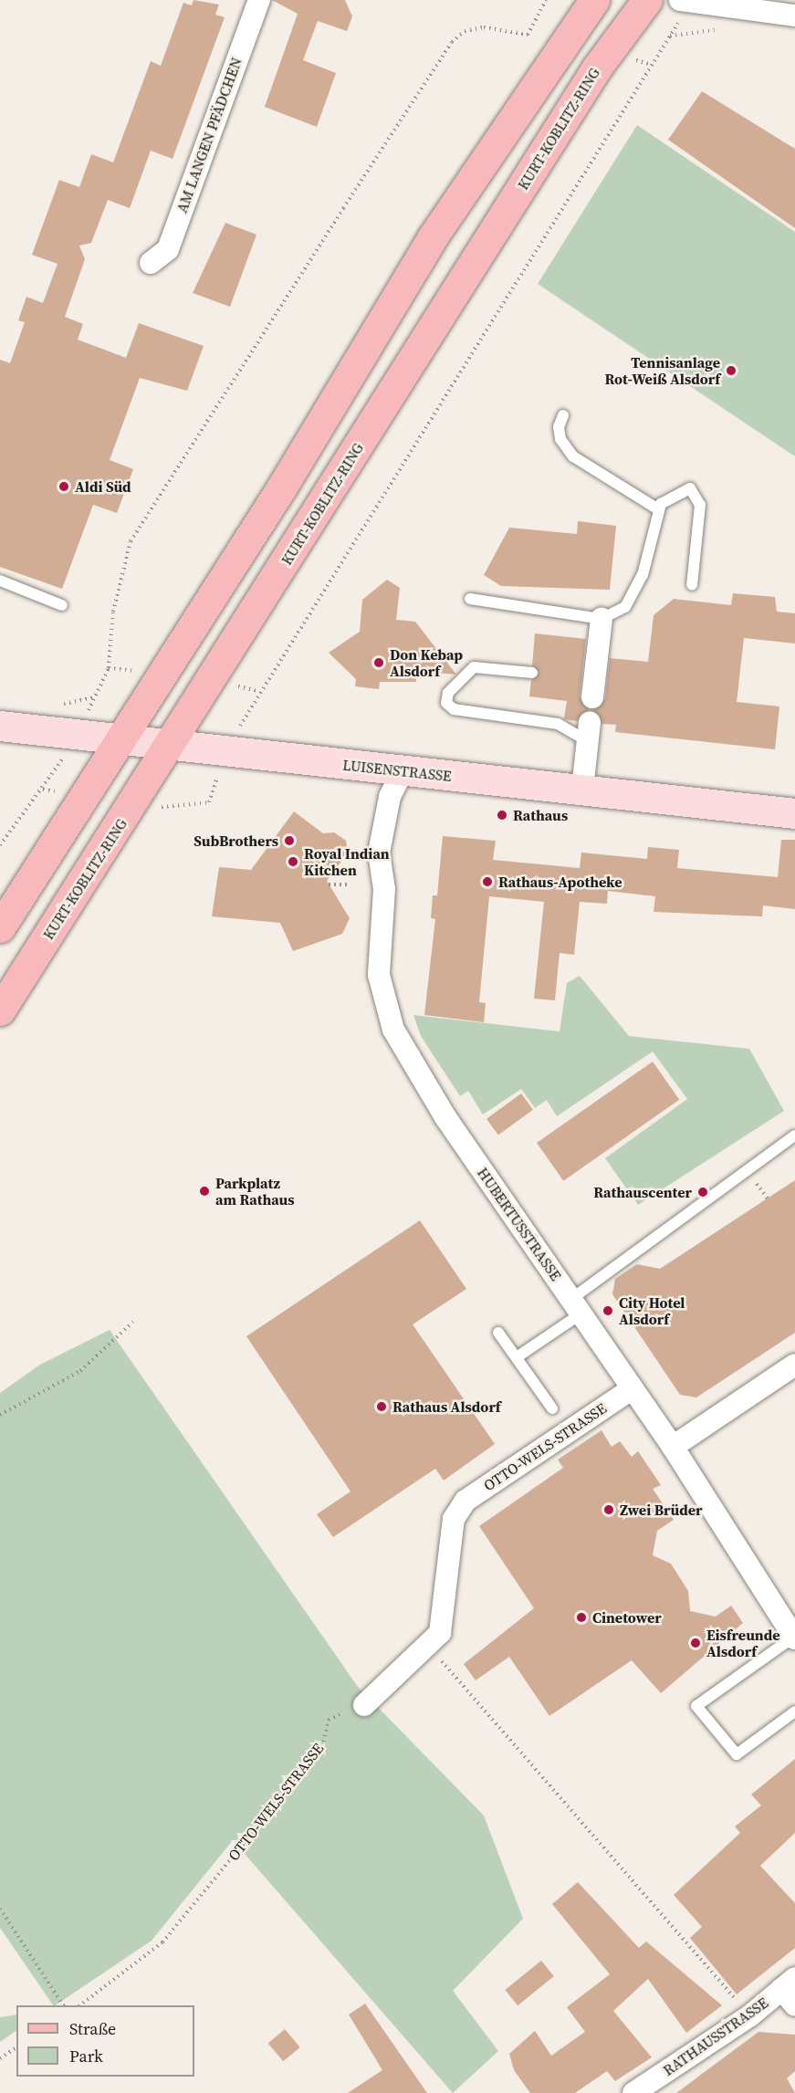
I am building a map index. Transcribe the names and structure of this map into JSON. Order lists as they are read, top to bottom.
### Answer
{
  "streets": {
    "main road": ["KURT-KOBLITZ-RING", "LUISENSTRASSE"],
    "street": [
      "AM LANGEN PFÄDCHEN",
      "HUBERTUSSTRASSE",
      "OTTO-WELS-STRASSE",
      "RATHAUSSTRASSE"
    ]
  },
  "crossings": [
    ["KURT-KOBLITZ-RING", "LUISENSTRASSE"],
    ["LUISENSTRASSE", "HUBERTUSSTRASSE"],
    ["HUBERTUSSTRASSE", "OTTO-WELS-STRASSE"]
  ],
  "places": [
    "Tennisanlage Rot-Weiß Alsdorf",
    "Aldi Süd",
    "Don Kebap Alsdorf",
    "Rathaus",
    "SubBrothers",
    "Royal Indian Kitchen",
    "Rathaus-Apotheke",
    "Parkplatz am Rathaus",
    "Rathauscenter",
    "City Hotel Alsdorf",
    "Rathaus Alsdorf",
    "Zwei Brüder",
    "Cinetower",
    "Eisfreunde Alsdorf"
  ],
  "legend": ["Straße", "Park"]
}
